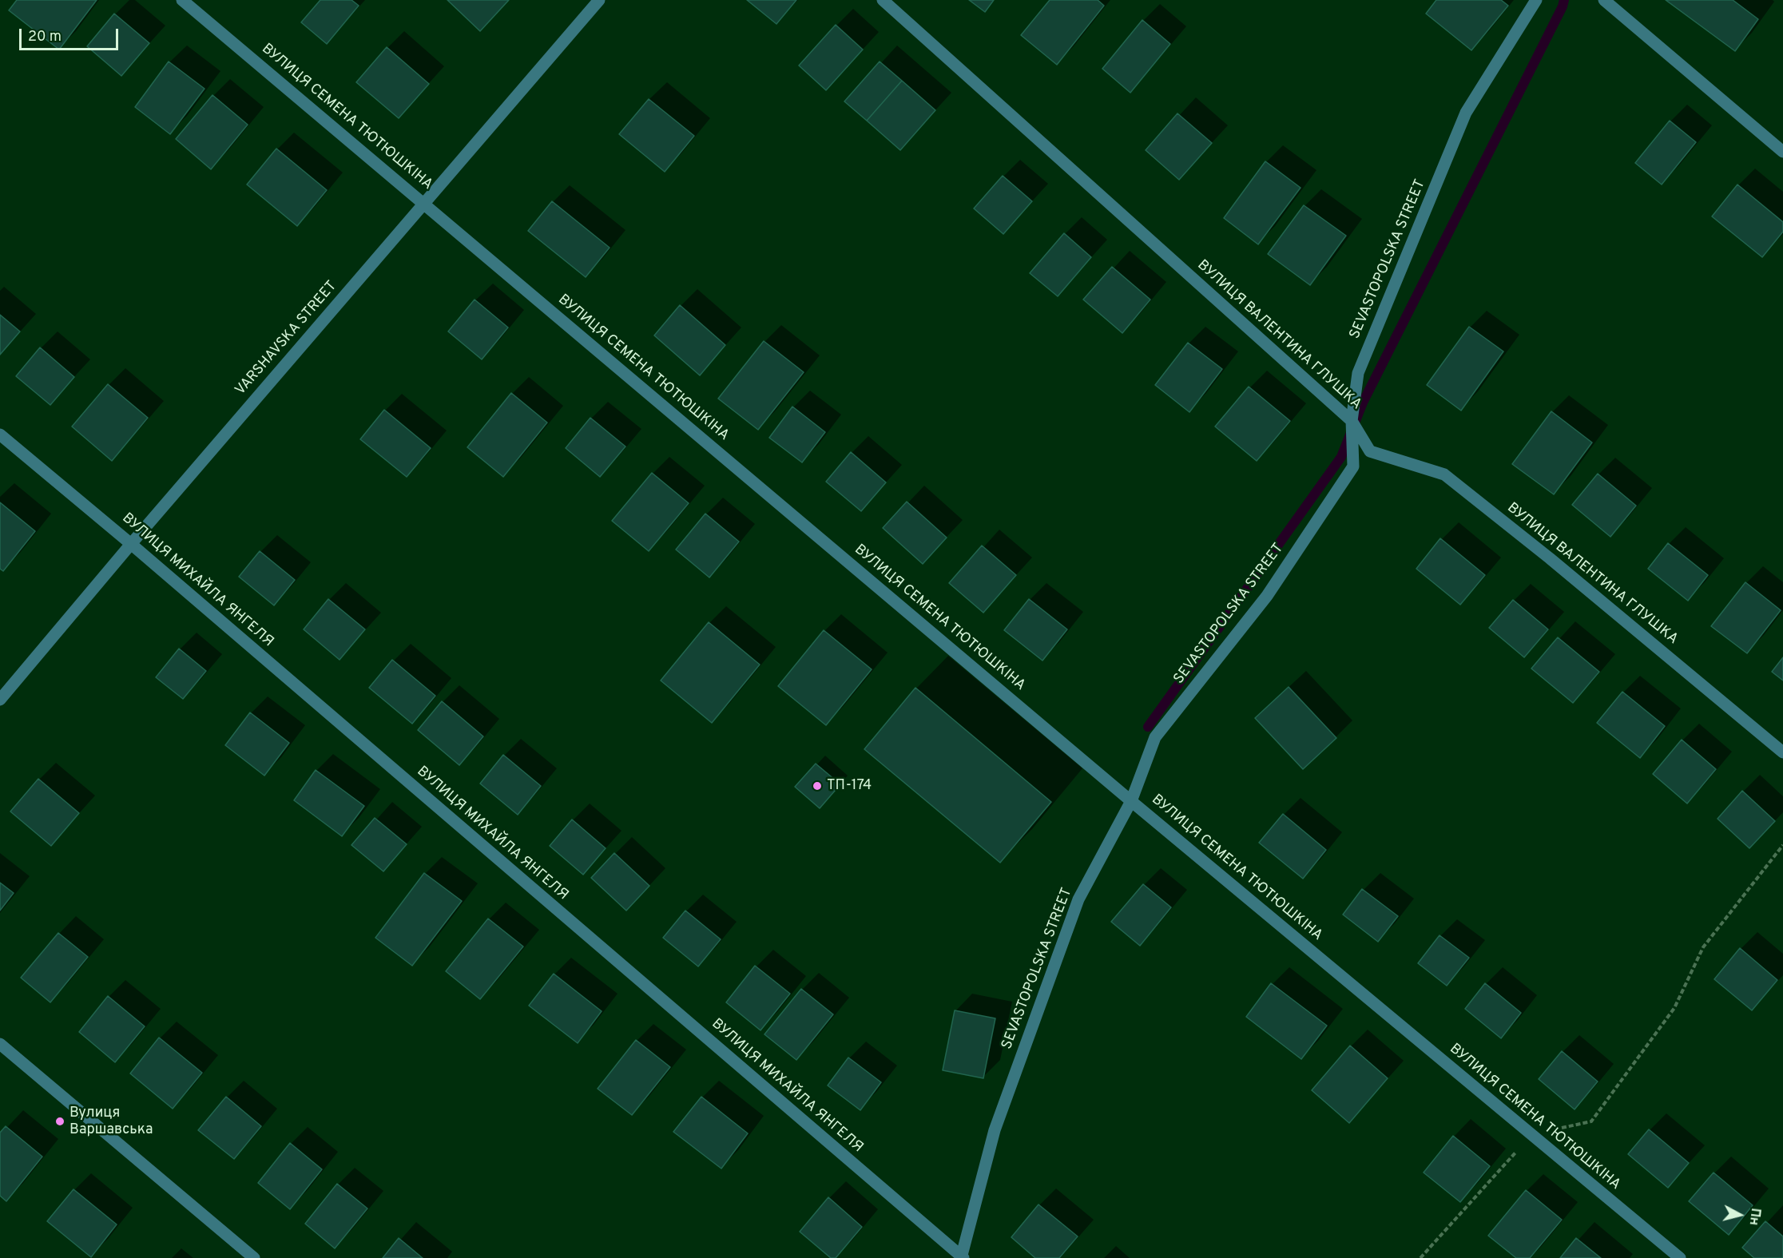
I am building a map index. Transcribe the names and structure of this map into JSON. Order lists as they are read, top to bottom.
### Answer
{
  "streets": {
    "street": [
      "ВУЛИЦЯ СЕМЕНА ТЮТЮШКІНА",
      "SEVASTOPOLSKA STREET",
      "ВУЛИЦЯ ВАЛЕНТИНА ГЛУШКА",
      "VARSHAVSKA STREET",
      "ВУЛИЦЯ МИХАЙЛА ЯНГЕЛЯ"
    ]
  },
  "crossings": [
    ["ВУЛИЦЯ СЕМЕНА ТЮТЮШКІНА", "SEVASTOPOLSKA STREET"],
    ["ВУЛИЦЯ СЕМЕНА ТЮТЮШКІНА", "VARSHAVSKA STREET"],
    ["SEVASTOPOLSKA STREET", "ВУЛИЦЯ ВАЛЕНТИНА ГЛУШКА"],
    ["SEVASTOPOLSKA STREET", "ВУЛИЦЯ МИХАЙЛА ЯНГЕЛЯ"],
    ["VARSHAVSKA STREET", "ВУЛИЦЯ МИХАЙЛА ЯНГЕЛЯ"]
  ],
  "places": ["ТП-174", "Вулиця Варшавська"],
  "scale_bar": "20 m",
  "north": "right"
}
